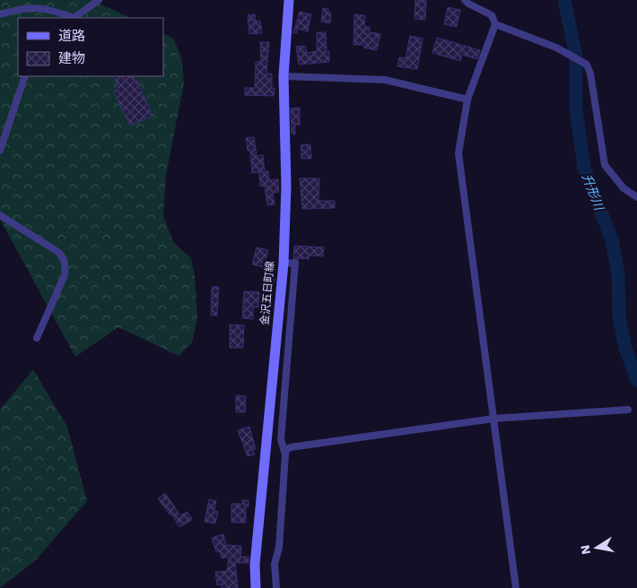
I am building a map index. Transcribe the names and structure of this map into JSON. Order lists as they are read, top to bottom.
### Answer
{
  "streets": {
    "main road": ["金沢五日町線"]
  },
  "water": ["升形川"],
  "legend": ["道路", "建物"],
  "north": "left"
}
